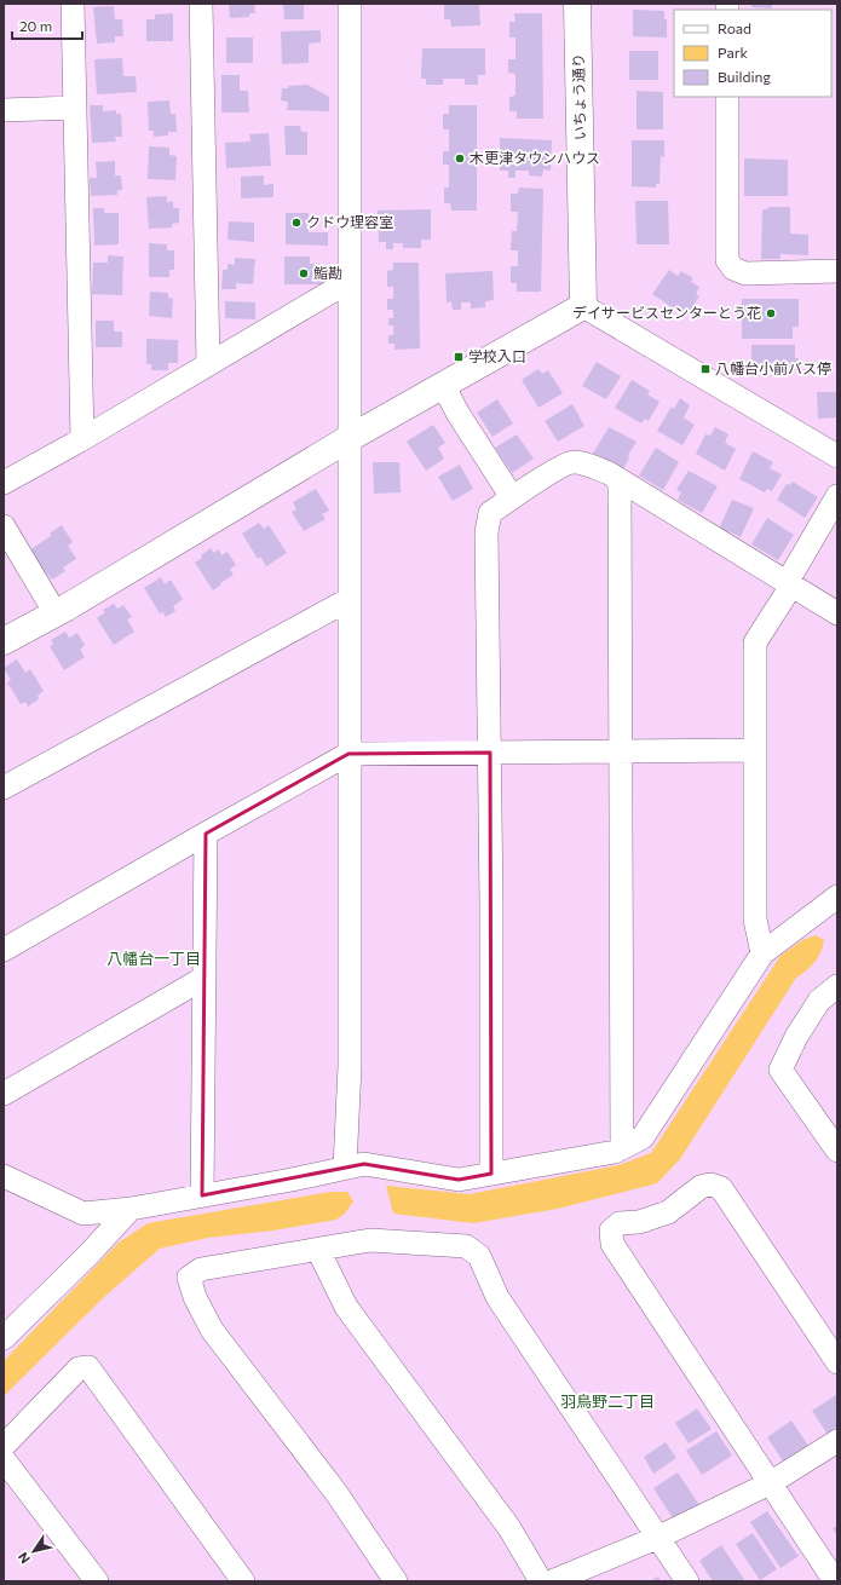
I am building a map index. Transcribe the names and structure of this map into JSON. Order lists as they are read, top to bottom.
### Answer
{
  "streets": {
    "street": ["いちょう通り"]
  },
  "districts": ["八幡台一丁目", "羽鳥野二丁目"],
  "places": {
    "other": [
      "木更津タウンハウス",
      "クドウ理容室",
      "鮨勘",
      "デイサービスセンターとう花"
    ],
    "transit": ["学校入口", "八幡台小前バス停"]
  },
  "legend": ["Road", "Park", "Building"],
  "scale_bar": "20 m",
  "north": "bottom left"
}
